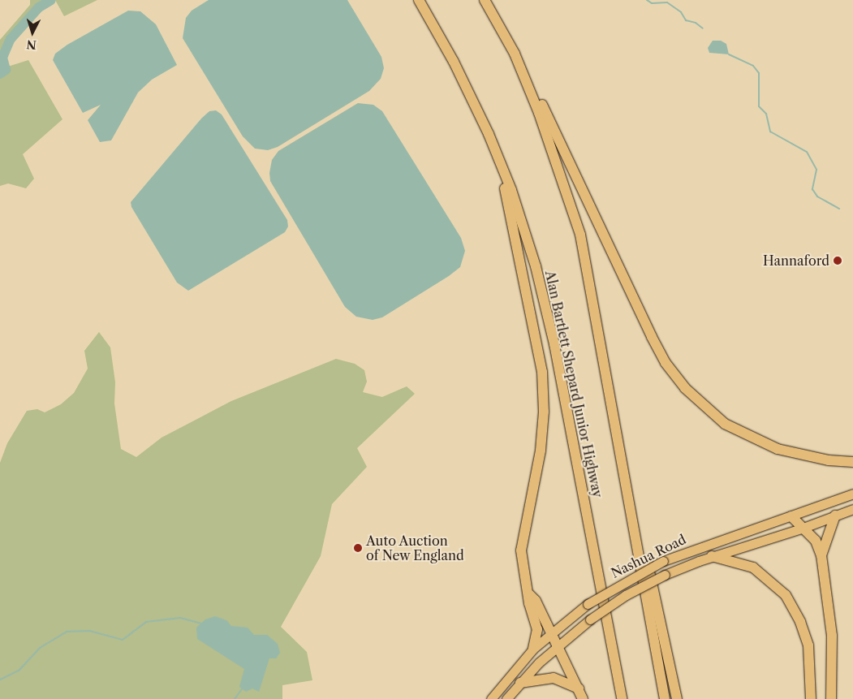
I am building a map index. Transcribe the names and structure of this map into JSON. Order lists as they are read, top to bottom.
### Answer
{
  "streets": {
    "highway": ["Alan Bartlett Shepard Junior Highway"],
    "main road": ["Nashua Road"]
  },
  "places": ["Hannaford", "Auto Auction of New England"],
  "north": "bottom"
}
